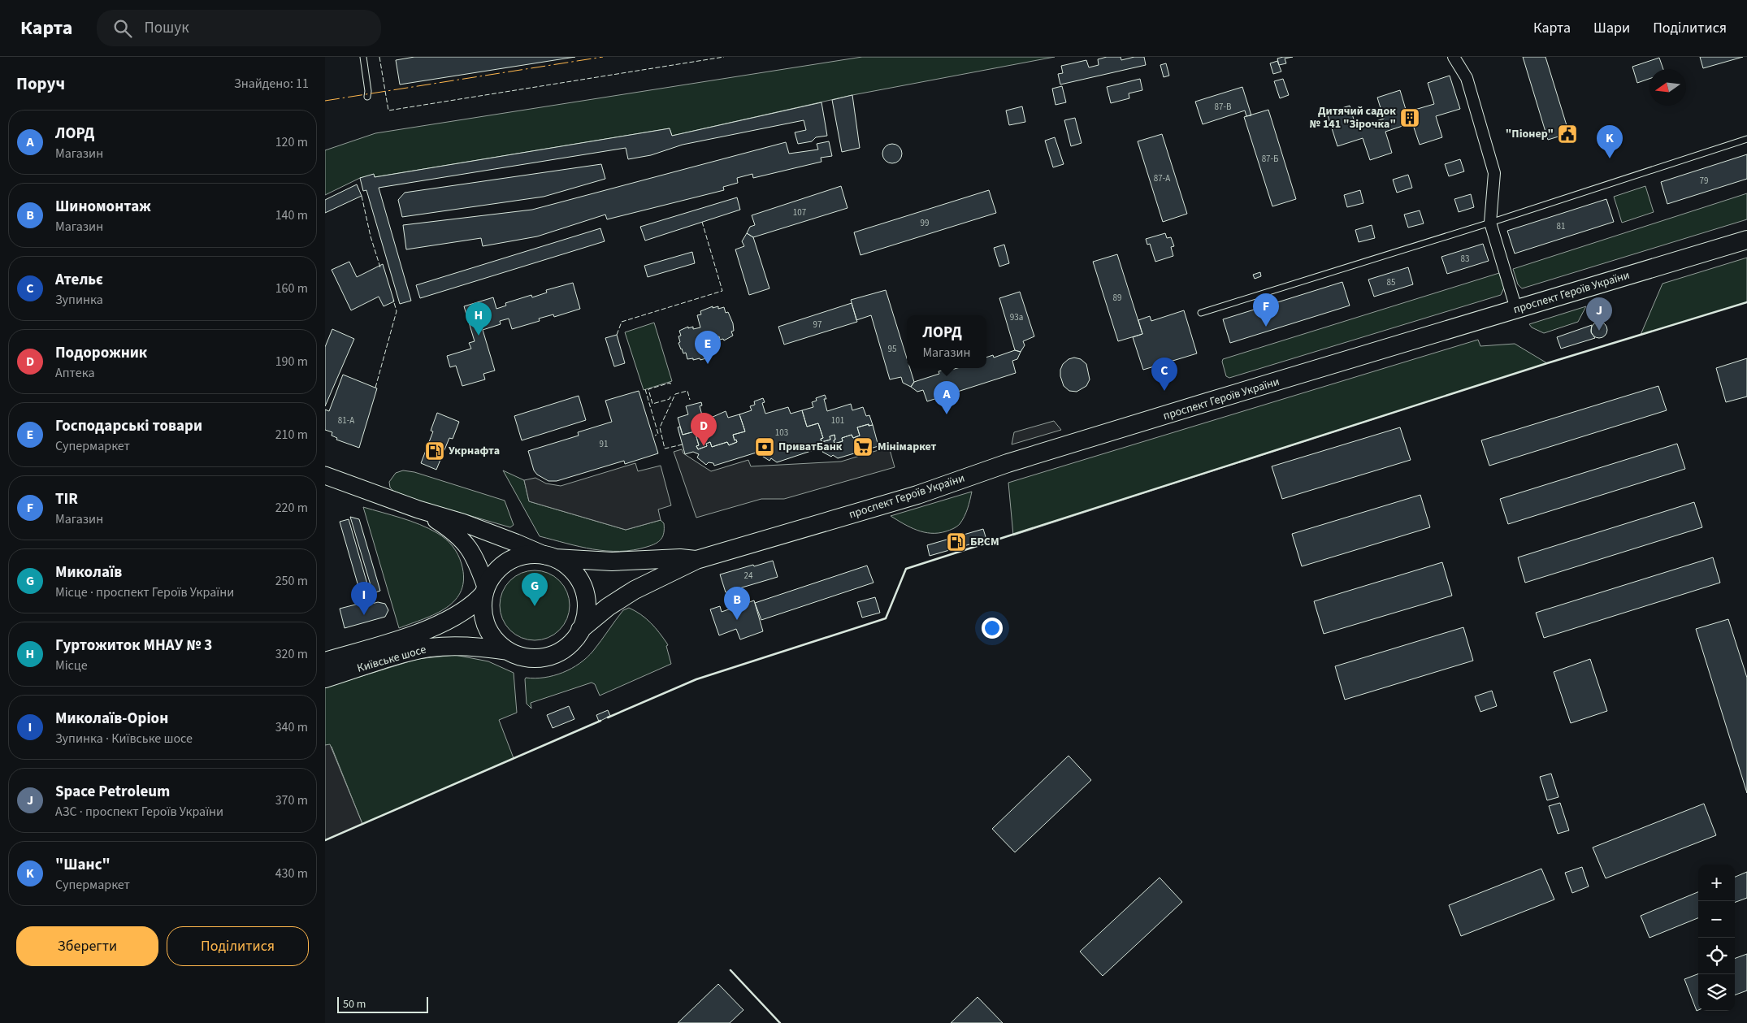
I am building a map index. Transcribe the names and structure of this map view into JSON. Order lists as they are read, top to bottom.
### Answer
{
  "streets": {
    "highway": ["проспект Героїв України", "Київське шосе"]
  },
  "crossings": [
    ["проспект Героїв України", "Київське шосе"]
  ],
  "places": {
    "building": ["Дитячий садок № 141 \"Зірочка\""],
    "public building": ["\"Піонер\""],
    "bank": ["ПриватБанк"],
    "supermarket": ["Мінімаркет"],
    "fuel station": ["Укрнафта", "БРСМ"]
  },
  "house_numbers": [
    "87-В",
    "87-Б",
    "87-А",
    "79",
    "107",
    "99",
    "81",
    "83",
    "85",
    "89",
    "93а",
    "97",
    "95",
    "81-А",
    "101",
    "103",
    "91",
    "24"
  ],
  "scale_bar": "50 m",
  "north": "left",
  "page": {
    "header": "Карта",
    "search": "Пошук",
    "nav": ["Карта", "Шари", "Поділитися"],
    "heading": ["Поруч", "Знайдено: 11"],
    "list": [
      {
        "mark": "A",
        "name": "ЛОРД",
        "note": "Магазин",
        "value": "120 m"
      },
      {
        "mark": "B",
        "name": "Шиномонтаж",
        "note": "Магазин",
        "value": "140 m"
      },
      {
        "mark": "C",
        "name": "Ательє",
        "note": "Зупинка",
        "value": "160 m"
      },
      {
        "mark": "D",
        "name": "Подорожник",
        "note": "Аптека",
        "value": "190 m"
      },
      {
        "mark": "E",
        "name": "Господарські товари",
        "note": "Супермаркет",
        "value": "210 m"
      },
      {
        "mark": "F",
        "name": "TIR",
        "note": "Магазин",
        "value": "220 m"
      },
      {
        "mark": "G",
        "name": "Миколаїв",
        "note": "Місце · проспект Героїв України",
        "value": "250 m"
      },
      {
        "mark": "H",
        "name": "Гуртожиток МНАУ № 3",
        "note": "Місце",
        "value": "320 m"
      },
      {
        "mark": "I",
        "name": "Миколаїв-Оріон",
        "note": "Зупинка · Київське шосе",
        "value": "340 m"
      },
      {
        "mark": "J",
        "name": "Space Petroleum",
        "note": "АЗС · проспект Героїв України",
        "value": "370 m"
      },
      {
        "mark": "K",
        "name": "\"Шанс\"",
        "note": "Супермаркет",
        "value": "430 m"
      }
    ],
    "pins": [
      "K",
      "F",
      "J",
      "H",
      "E",
      "C",
      "A",
      "D",
      "G",
      "I",
      "B"
    ],
    "popup": ["ЛОРД", "Магазин"],
    "map_buttons": ["+", "−"],
    "buttons": ["Зберегти", "Поділитися"],
    "scale": "50 m"
  }
}
